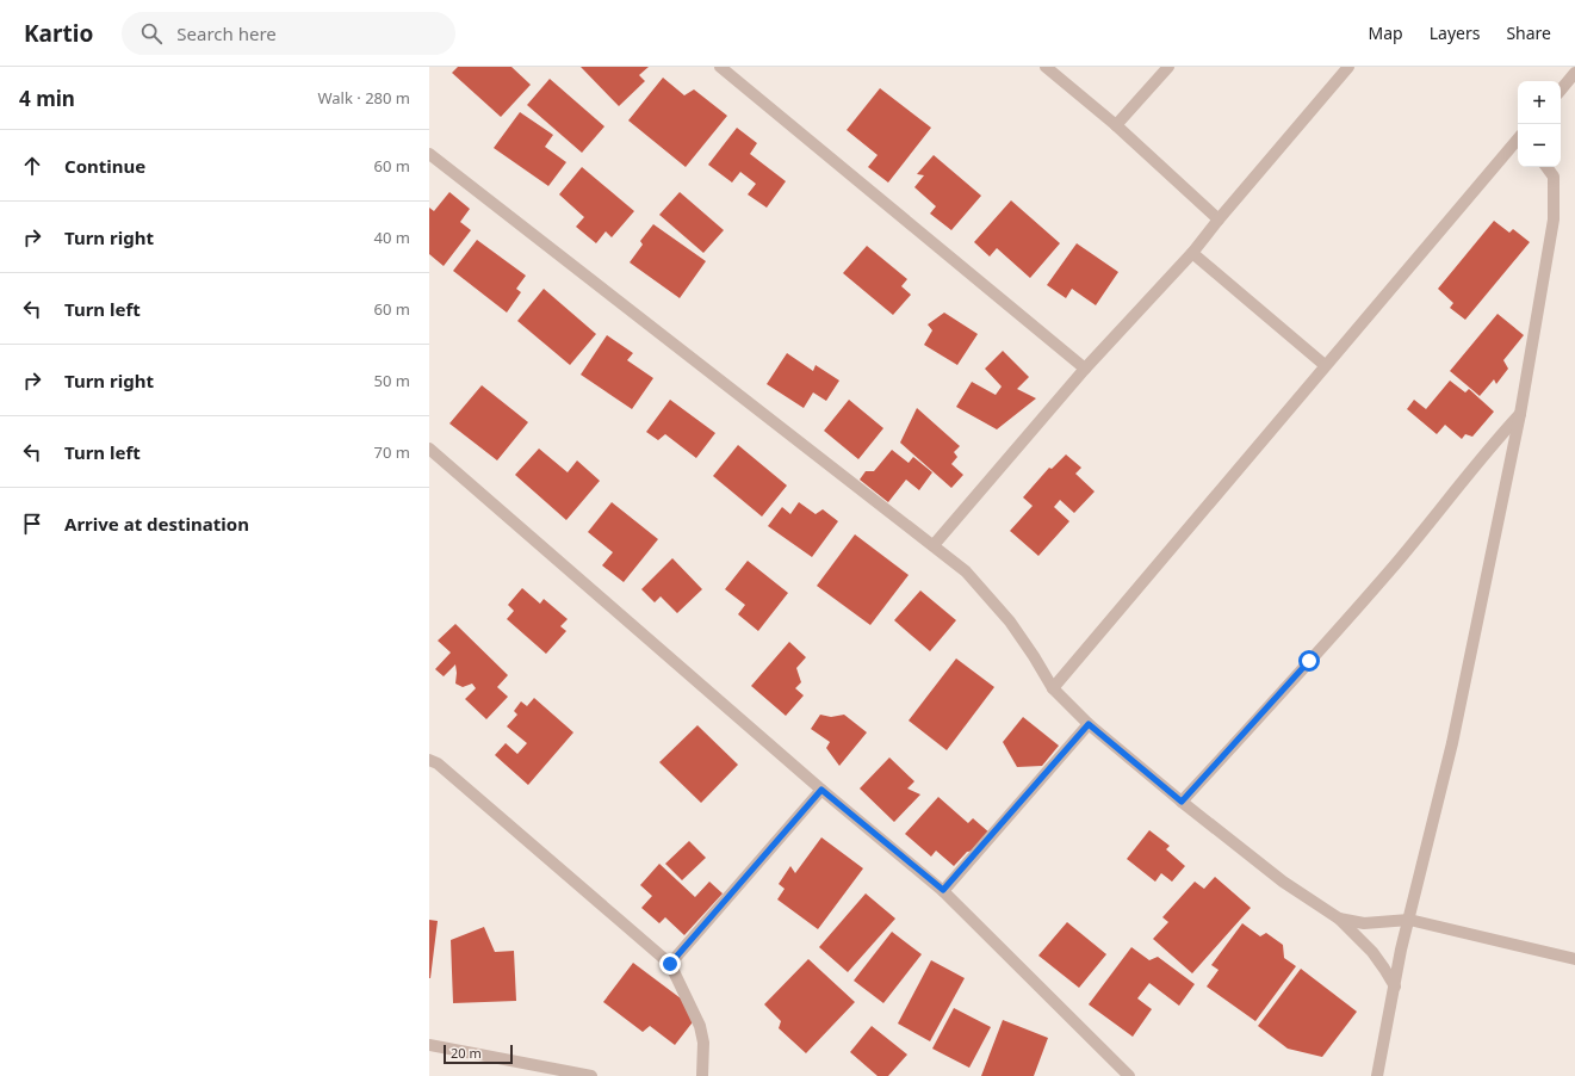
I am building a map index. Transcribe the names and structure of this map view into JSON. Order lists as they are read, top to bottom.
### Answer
{
  "scale_bar": "20 m",
  "page": {
    "header": "Kartio",
    "search": "Search here",
    "nav": ["Map", "Layers", "Share"],
    "heading": ["4 min", "Walk · 280 m"],
    "map_buttons": ["+", "−"],
    "list": [
      ["Continue", "60 m"],
      ["Turn right", "40 m"],
      ["Turn left", "60 m"],
      ["Turn right", "50 m"],
      ["Turn left", "70 m"],
      "Arrive at destination"
    ],
    "scale": "20 m"
  }
}
